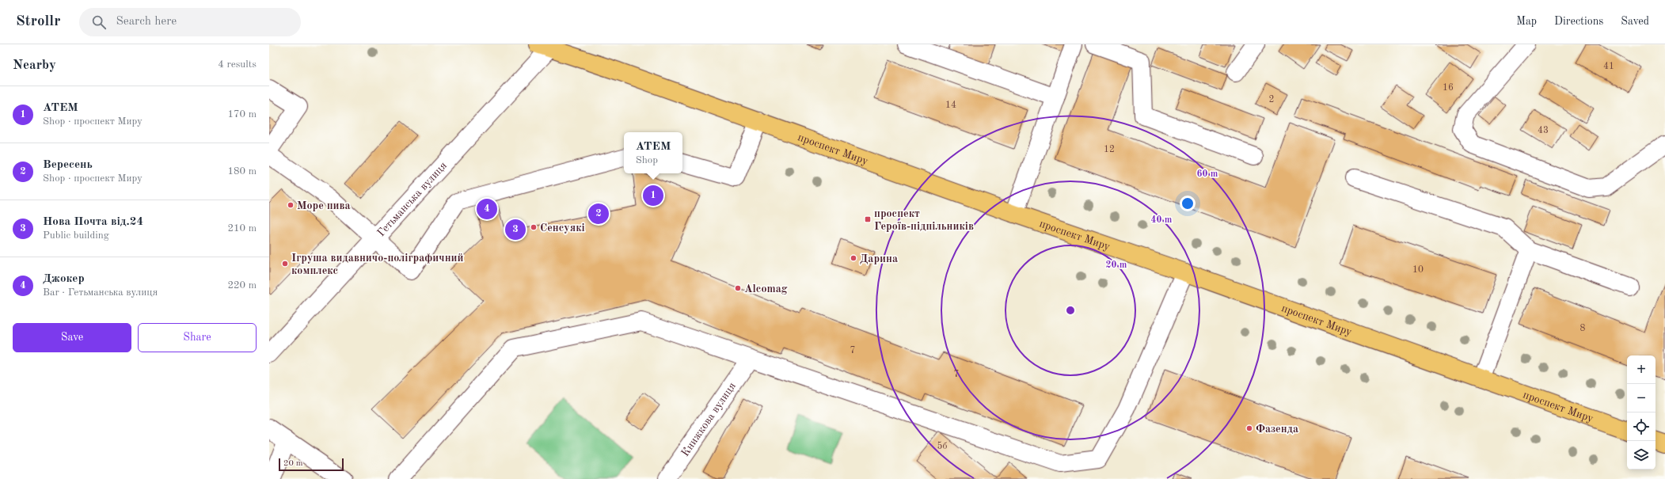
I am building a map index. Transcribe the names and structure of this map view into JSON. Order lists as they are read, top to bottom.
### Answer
{
  "streets": {
    "main road": ["проспект Миру"],
    "street": ["Гетьманська вулиця", "Книжкова вулиця"]
  },
  "crossings": [
    ["проспект Миру", "Гетьманська вулиця"]
  ],
  "places": {
    "other": [
      "Море пива",
      "Сенсуякі",
      "Дарина",
      "Ігруша видавничо-поліграфичний комплекс",
      "Alcomag",
      "Фазенда"
    ],
    "transit": ["проспект Героїв-підпільників"]
  },
  "house_numbers": [
    "41",
    "16",
    "2",
    "14",
    "43",
    "12",
    "10",
    "8",
    "7",
    "7",
    "5б"
  ],
  "scale_bar": "20 m",
  "page": {
    "header": "Strollr",
    "search": "Search here",
    "nav": ["Map", "Directions", "Saved"],
    "heading": ["Nearby", "4 results"],
    "list": [
      {
        "mark": "1",
        "name": "АТЕМ",
        "note": "Shop · проспект Миру",
        "value": "170 m"
      },
      {
        "mark": "2",
        "name": "Вересень",
        "note": "Shop · проспект Миру",
        "value": "180 m"
      },
      {
        "mark": "3",
        "name": "Нова Почта від.24",
        "note": "Public building",
        "value": "210 m"
      },
      {
        "mark": "4",
        "name": "Джокер",
        "note": "Bar · Гетьманська вулиця",
        "value": "220 m"
      }
    ],
    "popup": ["АТЕМ", "Shop"],
    "pins": [
      "1",
      "4",
      "2",
      "3"
    ],
    "buttons": ["Save", "Share"],
    "map_buttons": ["+", "−"],
    "scale": "20 m"
  },
  "rings": ["60 m", "40 m", "20 m"]
}
